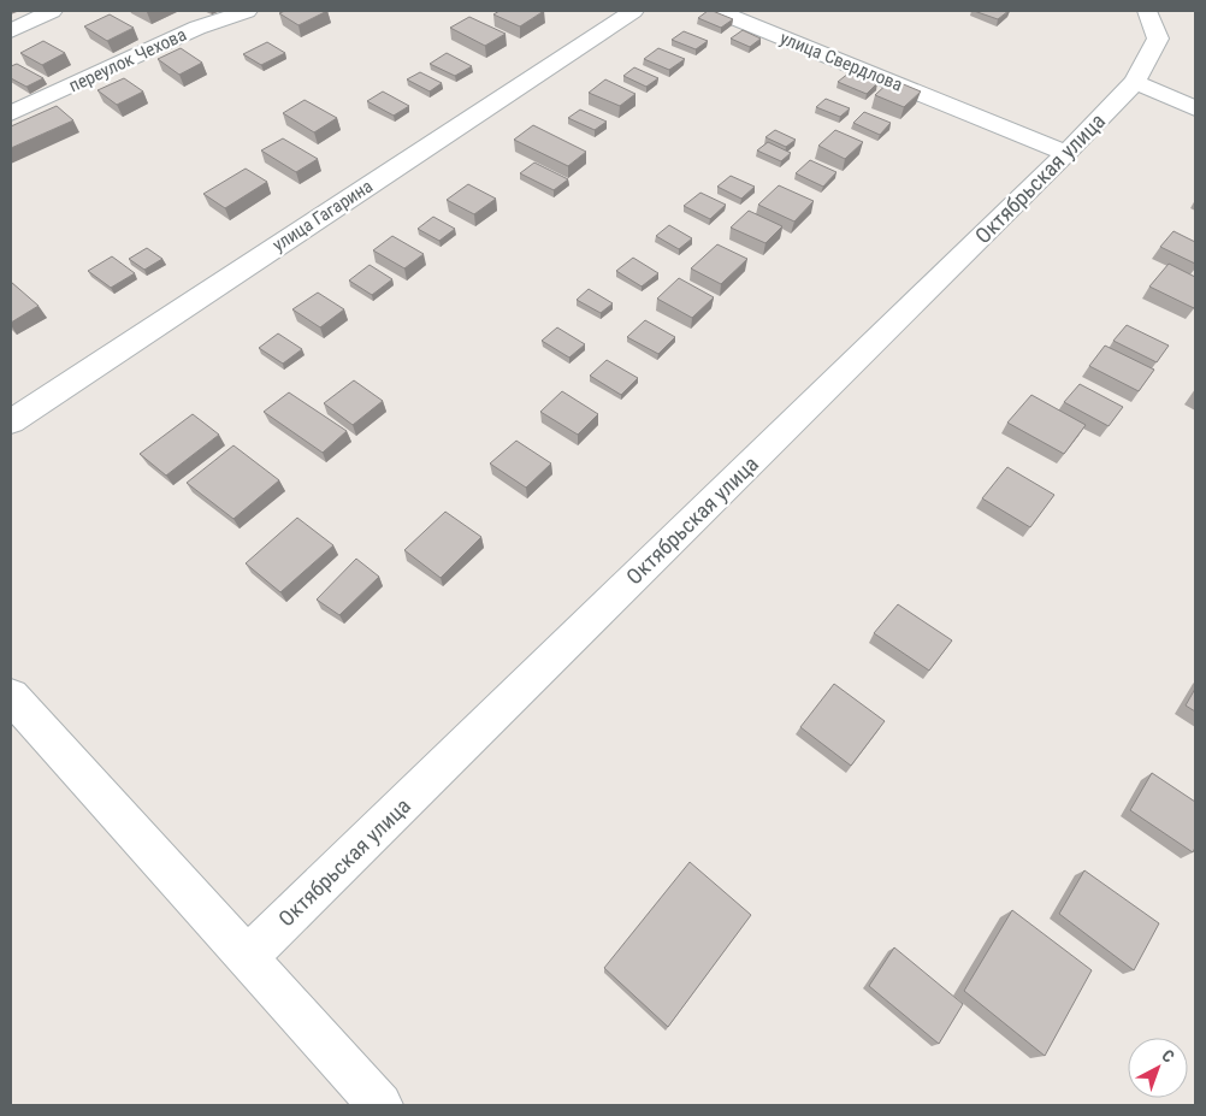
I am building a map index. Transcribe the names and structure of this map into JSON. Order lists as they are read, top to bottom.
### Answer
{
  "streets": {
    "street": [
      "переулок Чехова",
      "улица Свердлова",
      "Октябрьская улица",
      "улица Гагарина"
    ]
  },
  "crossings": [
    ["улица Свердлова", "Октябрьская улица"]
  ],
  "north": "top right"
}
